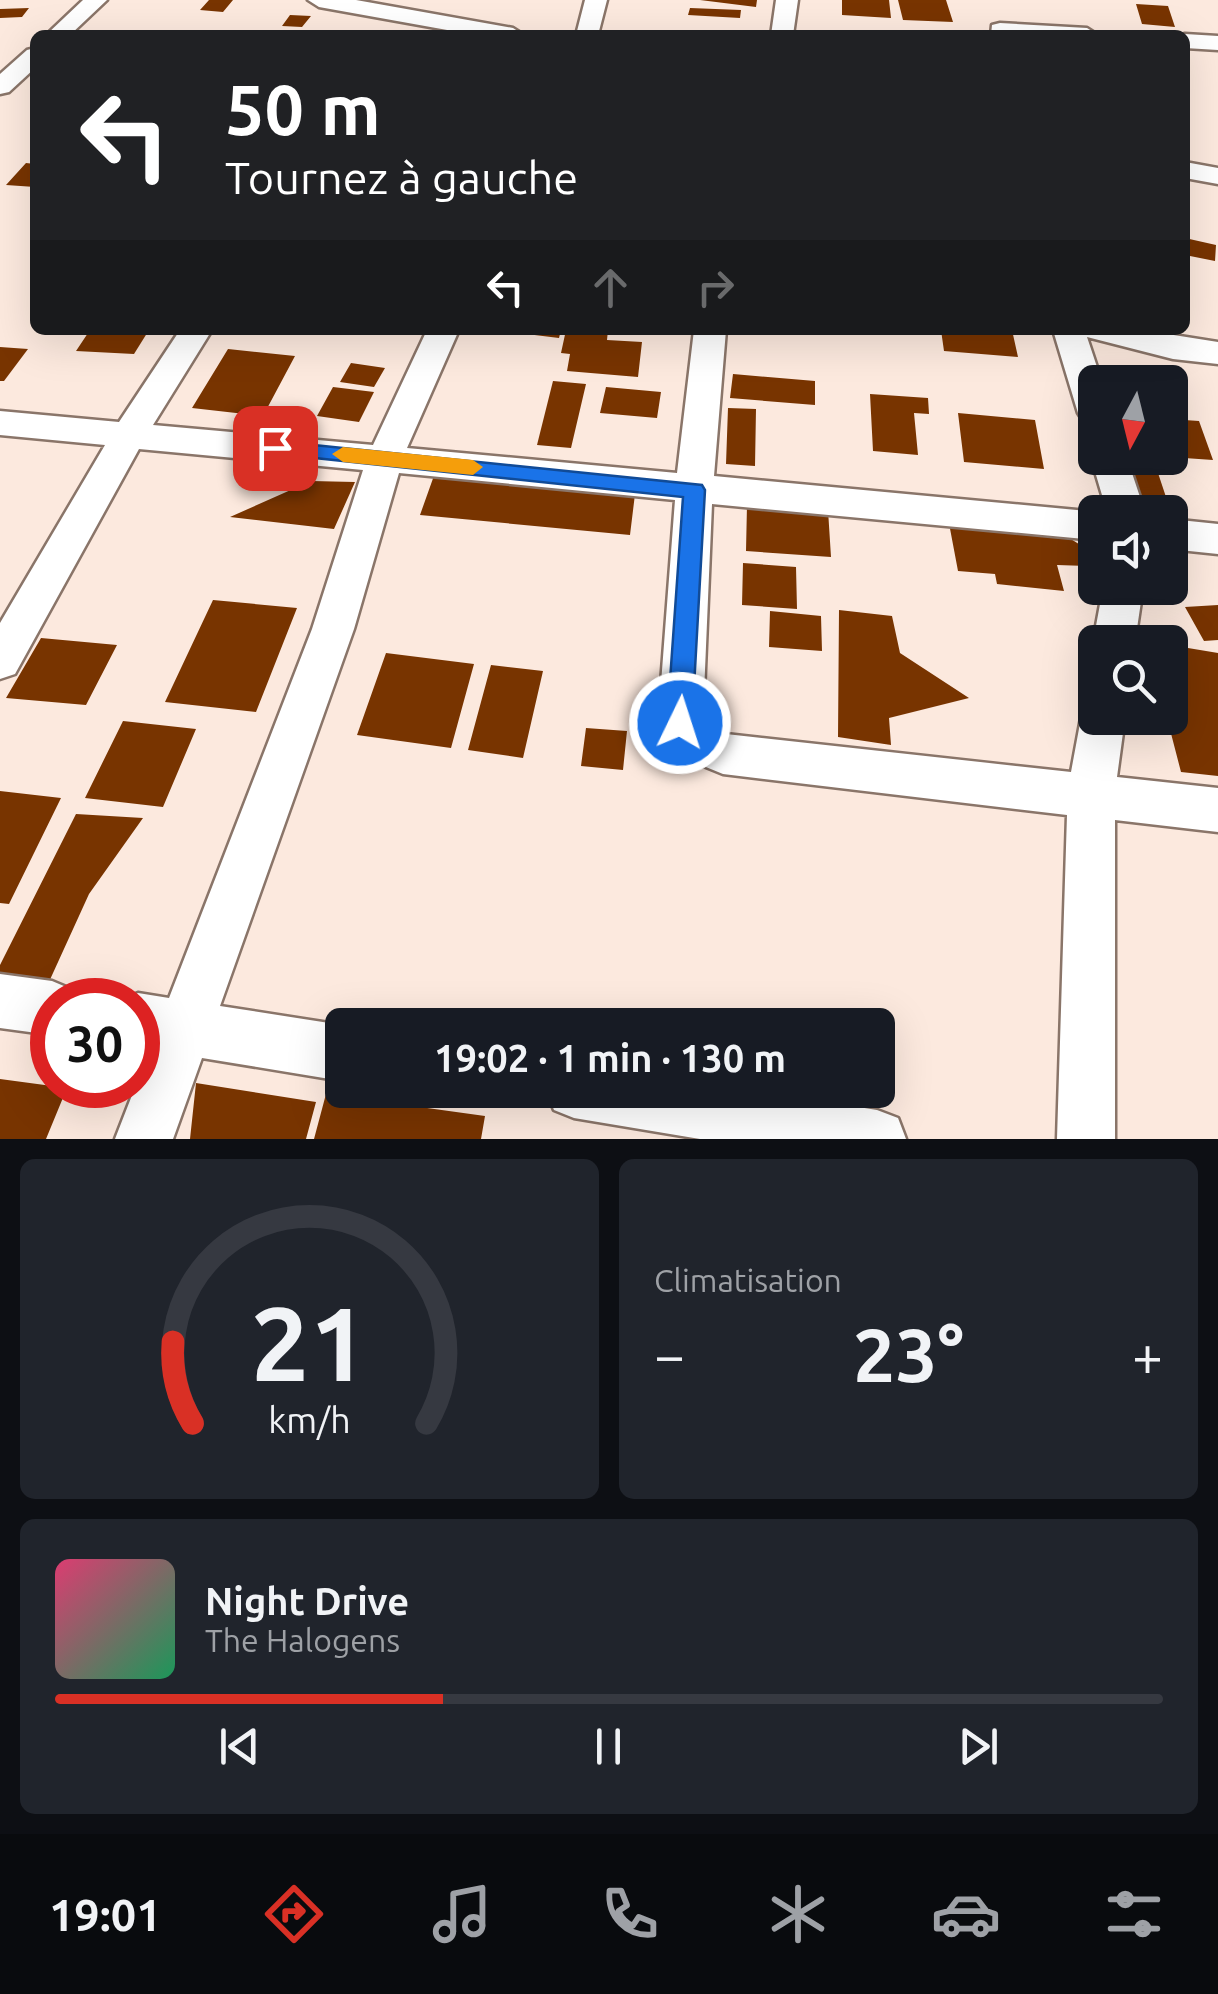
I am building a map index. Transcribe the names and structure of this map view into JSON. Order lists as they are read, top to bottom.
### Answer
{
  "north": "bottom",
  "page": {
    "turn": ["50 m", "Tournez à gauche"],
    "limit": "30",
    "trip": "19:02 · 1 min · 130 m",
    "tile": "Climatisation",
    "heat": ["−", "23°", "+"],
    "song": ["Night Drive", "The Halogens"],
    "tabs": "19:01",
    "gauge": ["21", "km/h"]
  }
}
